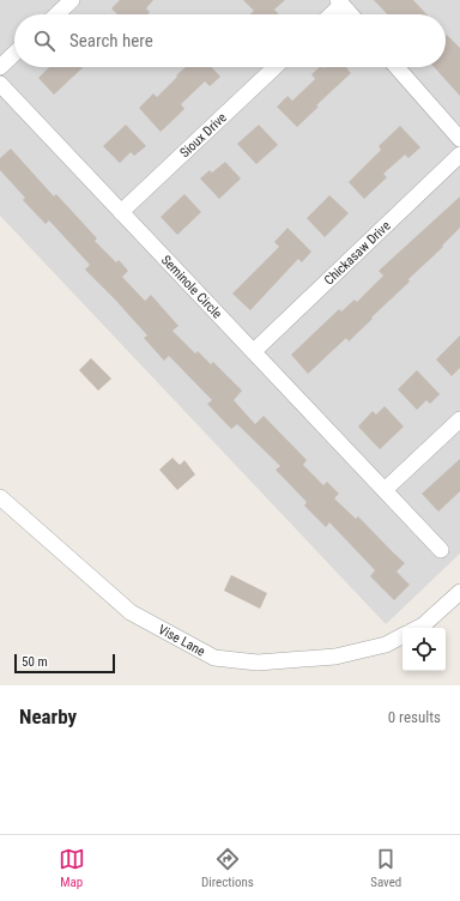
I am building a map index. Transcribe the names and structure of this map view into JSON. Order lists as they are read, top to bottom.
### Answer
{
  "streets": {
    "street": [
      "Sioux Drive",
      "Chickasaw Drive",
      "Seminole Circle",
      "Vise Lane"
    ]
  },
  "crossings": [
    ["Sioux Drive", "Seminole Circle"],
    ["Chickasaw Drive", "Seminole Circle"]
  ],
  "scale_bar": "50 m",
  "page": {
    "search": "Search here",
    "scale": "50 m",
    "heading": ["Nearby", "0 results"],
    "nav": ["Map", "Directions", "Saved"]
  }
}
